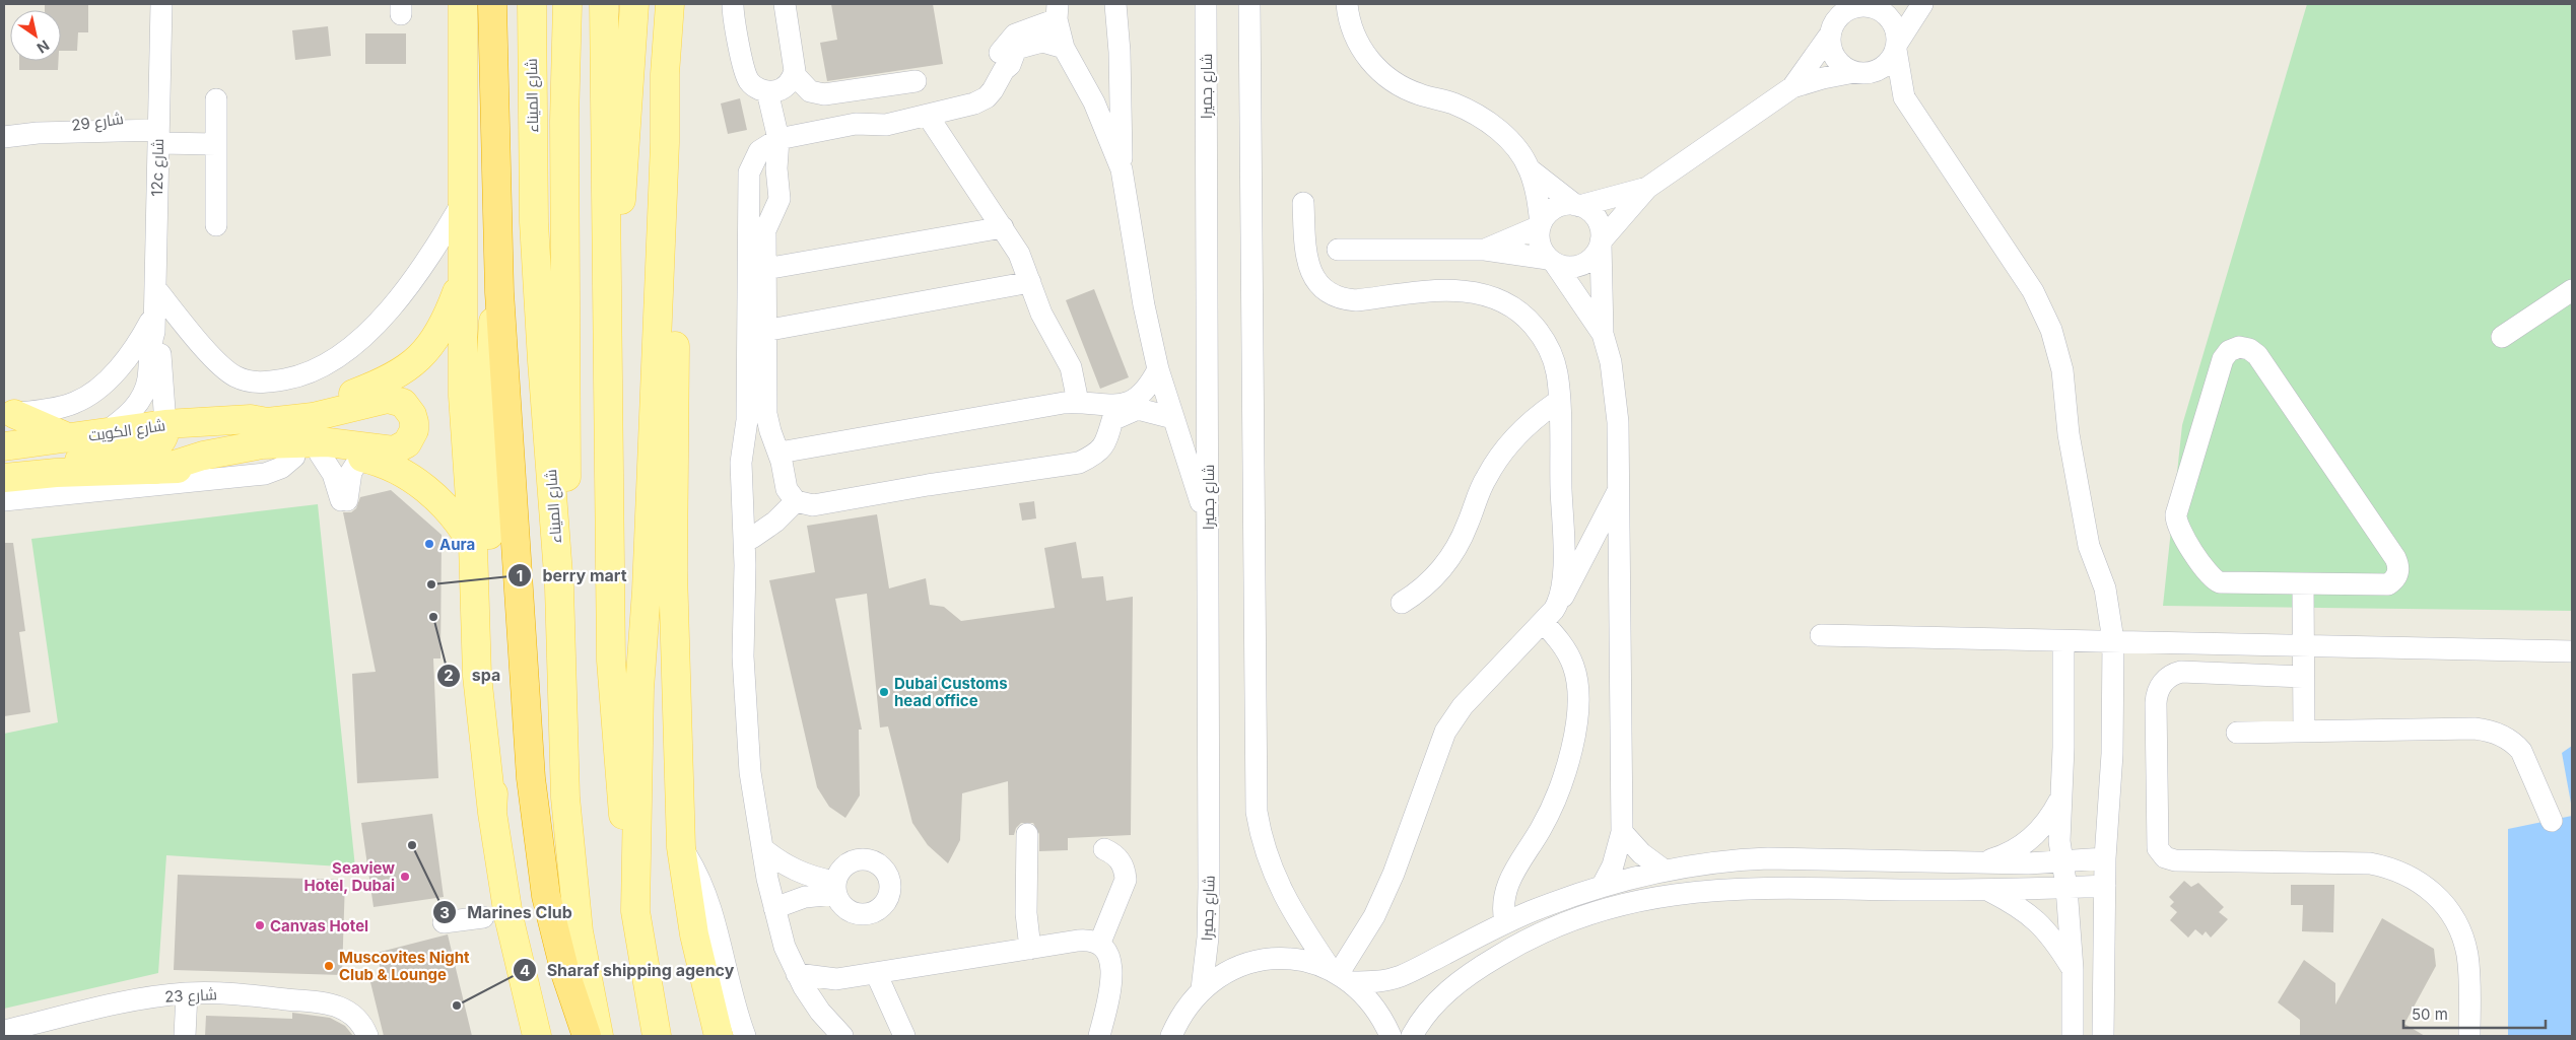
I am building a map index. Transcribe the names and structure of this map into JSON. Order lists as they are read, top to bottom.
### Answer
{
  "streets": {
    "main road": ["شارع الميناء", "شارع الكويت"],
    "street": [
      "شارع جميرا",
      "شارع 29",
      "12c شارع",
      "شارع 23"
    ]
  },
  "crossings": [
    ["شارع 29", "12c شارع"],
    ["12c شارع", "شارع الكويت"]
  ],
  "places": [
    "Aura",
    "berry mart",
    "spa",
    "Dubai Customs head office",
    "Marines Club",
    "Seaview Hotel, Dubai",
    "Canvas Hotel",
    "Muscovites Night Club & Lounge",
    "Sharaf shipping agency"
  ],
  "scale_bar": "50 m",
  "north": "bottom right"
}
